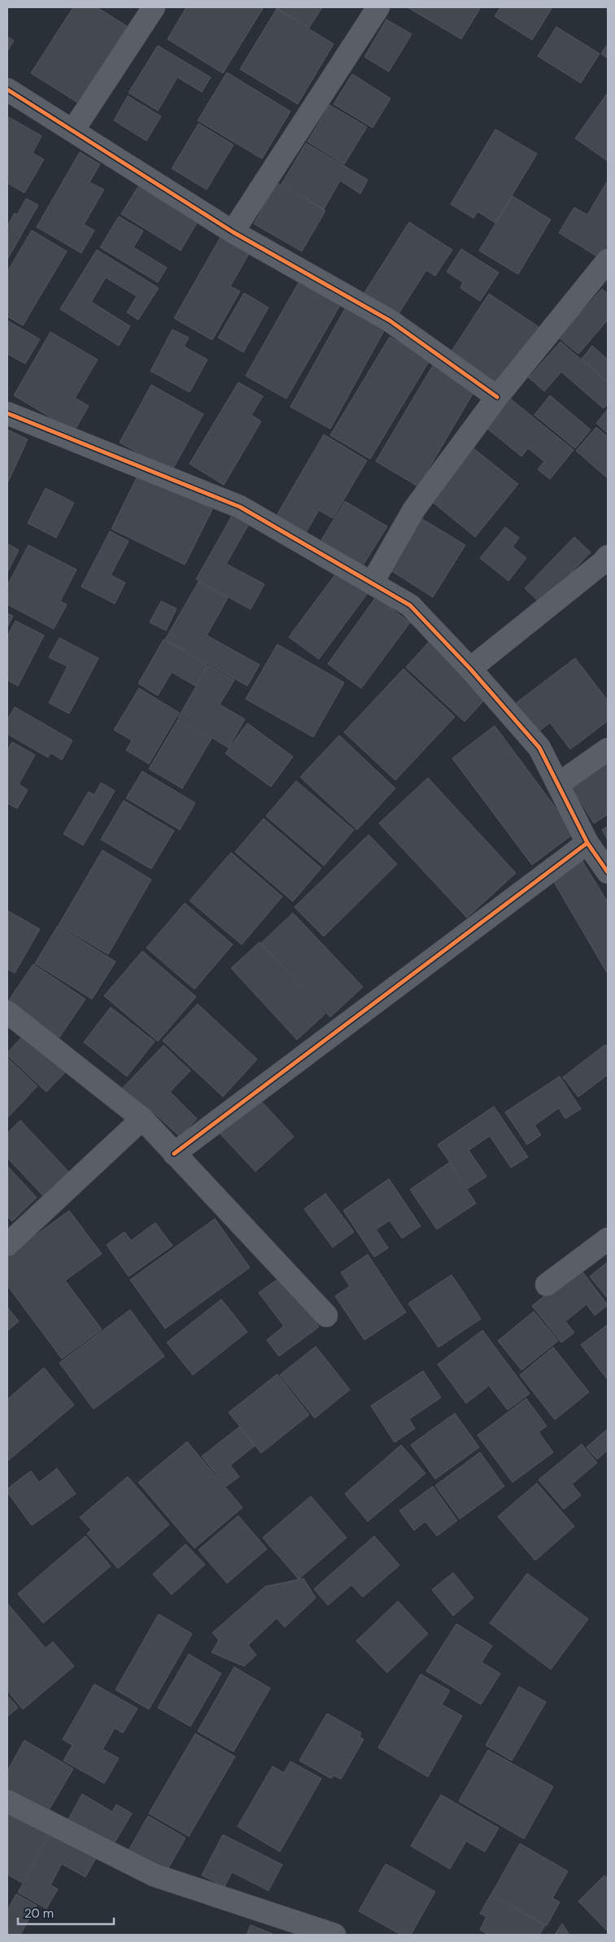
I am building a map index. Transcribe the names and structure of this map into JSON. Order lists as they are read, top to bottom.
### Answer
{
  "scale_bar": "20 m"
}
